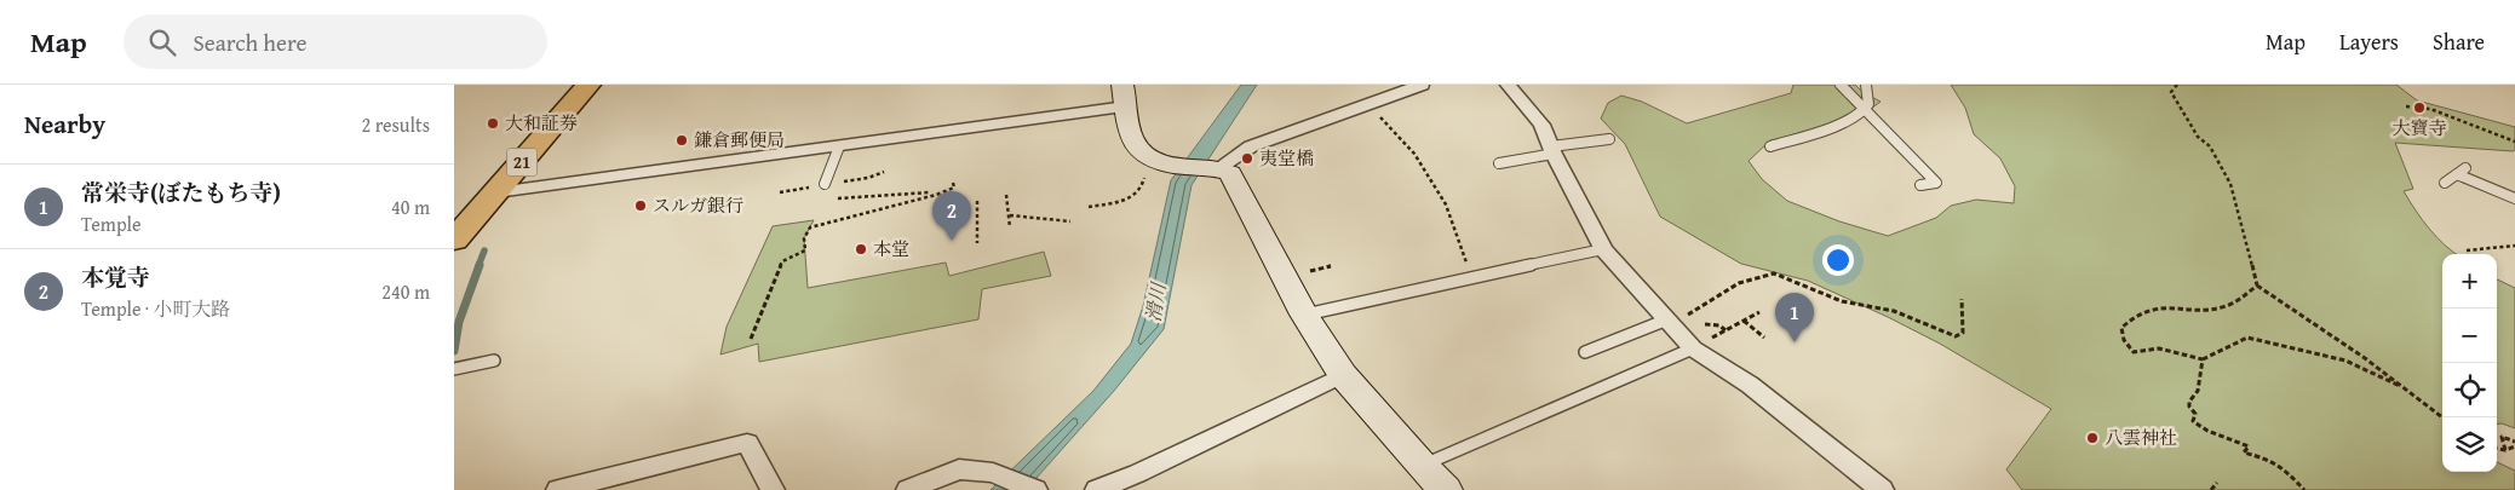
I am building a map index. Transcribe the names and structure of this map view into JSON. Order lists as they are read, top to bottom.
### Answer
{
  "streets": {
    "main road": ["21"]
  },
  "water": ["滑川"],
  "places": [
    "大寶寺",
    "大和証券",
    "鎌倉郵便局",
    "夷堂橋",
    "スルガ銀行",
    "本堂",
    "八雲神社"
  ],
  "page": {
    "header": "Map",
    "search": "Search here",
    "nav": ["Map", "Layers", "Share"],
    "heading": ["Nearby", "2 results"],
    "list": [
      {
        "mark": "1",
        "name": "常栄寺(ぼたもち寺)",
        "note": "Temple",
        "value": "40 m"
      },
      {
        "mark": "2",
        "name": "本覚寺",
        "note": "Temple · 小町大路",
        "value": "240 m"
      }
    ],
    "pins": ["2", "1"],
    "map_buttons": ["+", "−"]
  }
}
